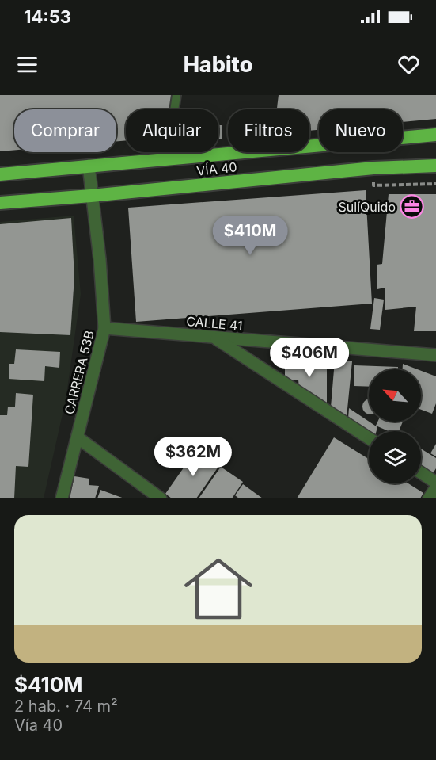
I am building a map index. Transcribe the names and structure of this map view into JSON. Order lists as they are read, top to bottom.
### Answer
{
  "streets": {
    "highway": ["VÍA 40"],
    "street": ["CALLE 41", "CARRERA 53B"]
  },
  "crossings": [
    ["VÍA 40", "CARRERA 53B"],
    ["CALLE 41", "CARRERA 53B"]
  ],
  "places": {
    "office": ["SulíQuido"]
  },
  "north": "top left",
  "page": {
    "status": "14:53",
    "header": "Habito",
    "chip": [
      "Comprar",
      "Alquilar",
      "Filtros",
      "Nuevo"
    ],
    "price": ["$410M", "$406M", "$362M"],
    "list": [
      {
        "name": "$410M",
        "note": "2 hab. · 74 m² · Vía 40"
      }
    ]
  }
}
